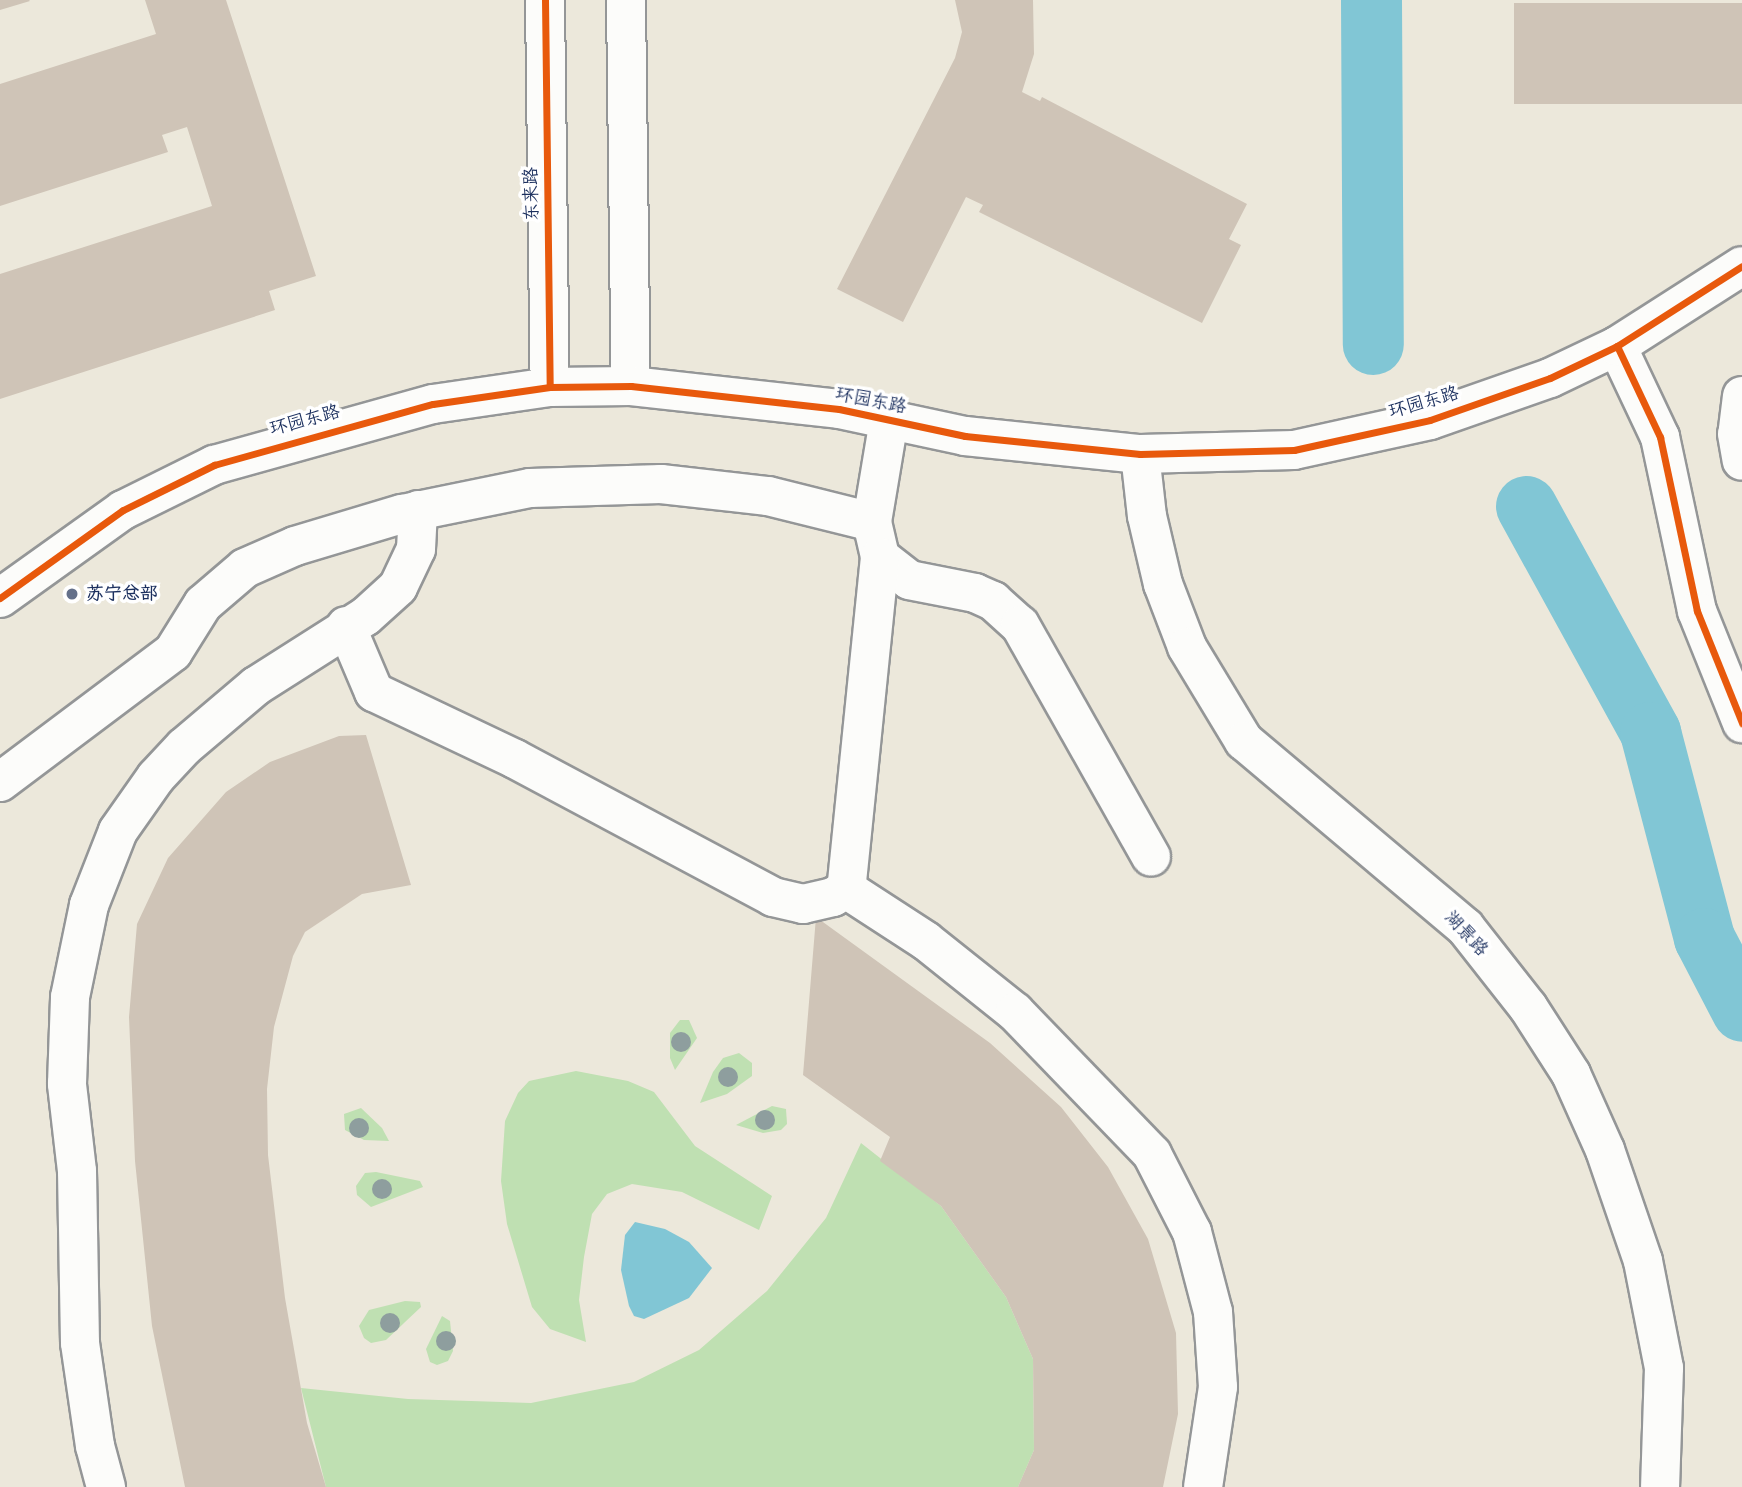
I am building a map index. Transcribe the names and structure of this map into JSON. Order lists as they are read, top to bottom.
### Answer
{
  "streets": {
    "street": ["东来路", "环园东路", "湖景路"]
  },
  "crossings": [
    ["东来路", "环园东路"],
    ["环园东路", "湖景路"]
  ],
  "places": ["苏宁总部"]
}
